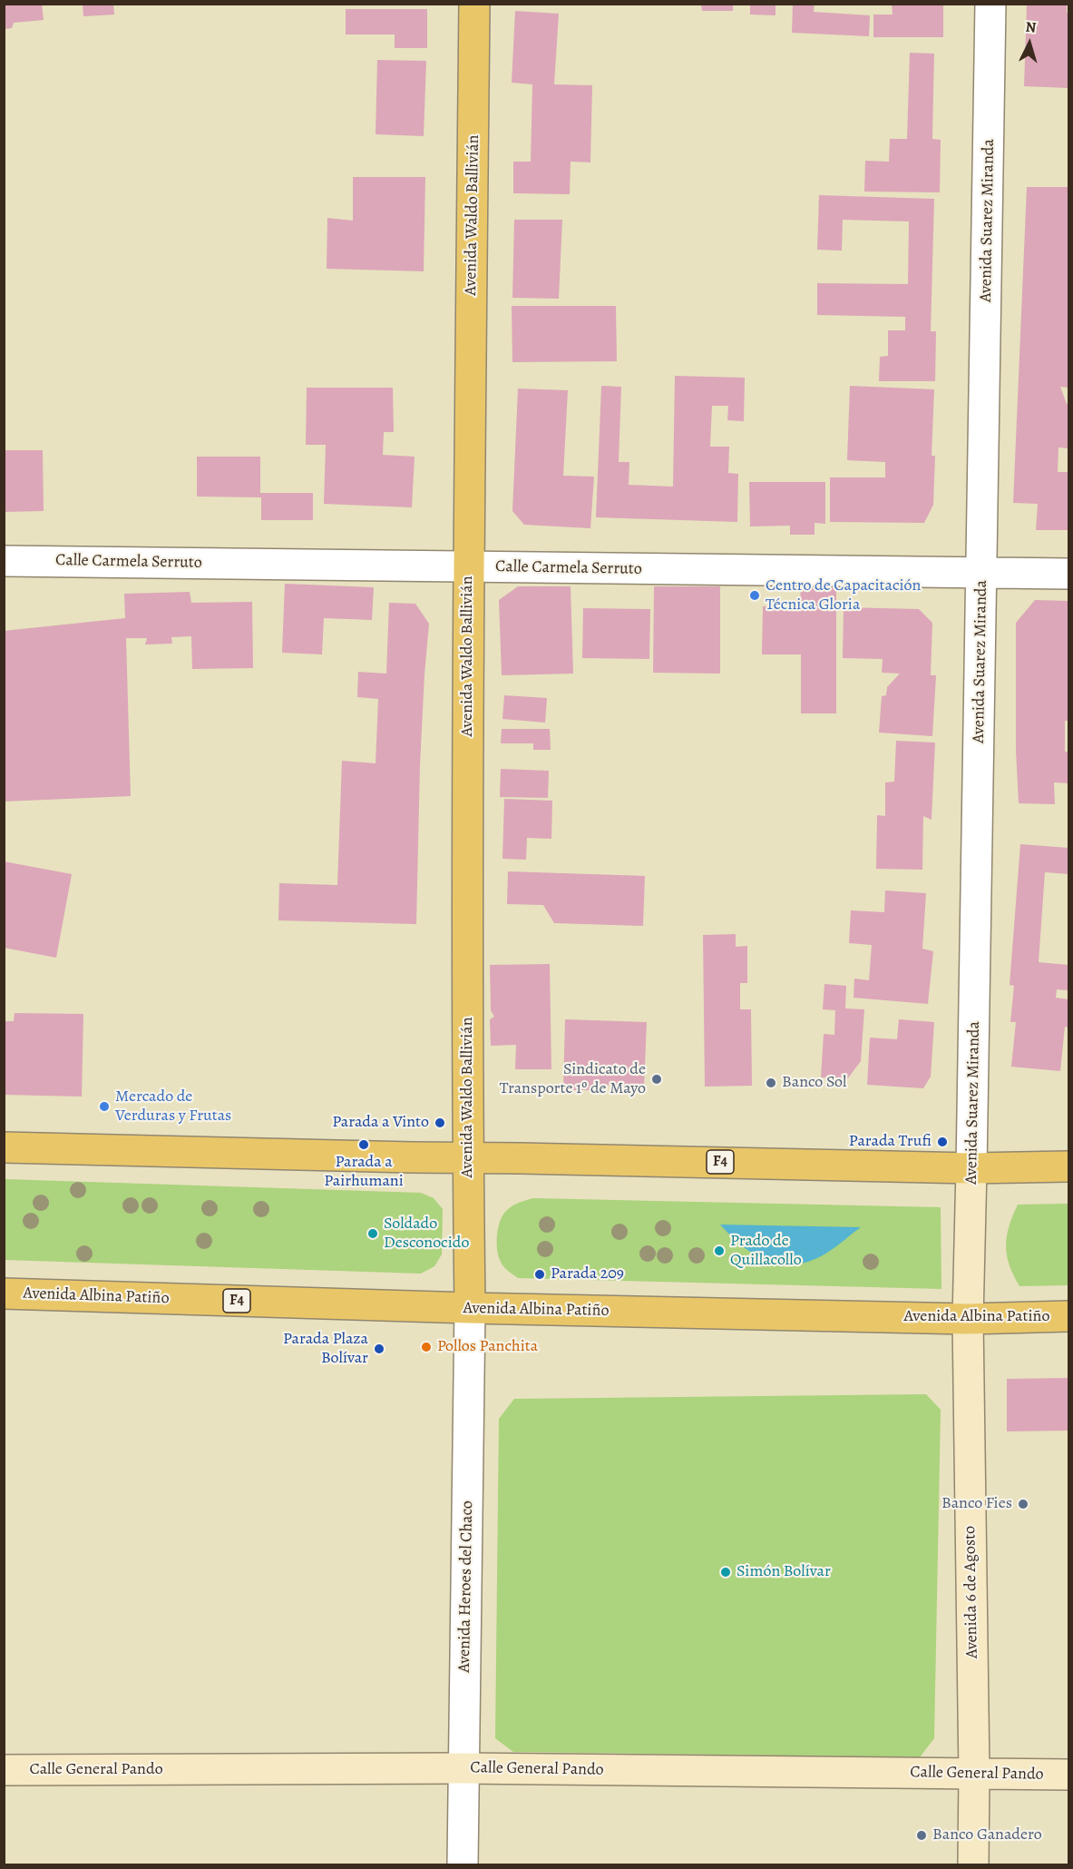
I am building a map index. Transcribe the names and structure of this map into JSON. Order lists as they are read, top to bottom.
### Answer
{
  "streets": {
    "main road": [
      "Avenida Waldo Ballivián",
      "Avenida Suarez Miranda",
      "F4",
      "Avenida Albina Patiño",
      "Avenida 6 de Agosto",
      "Calle General Pando"
    ],
    "street": ["Calle Carmela Serruto", "Avenida Heroes del Chaco"]
  },
  "crossings": [
    ["Avenida Waldo Ballivián", "Calle Carmela Serruto"],
    ["Avenida Waldo Ballivián", "F4"],
    ["Avenida Waldo Ballivián", "Avenida Albina Patiño"],
    ["Avenida Waldo Ballivián", "Avenida Heroes del Chaco"],
    ["Avenida Suarez Miranda", "Calle Carmela Serruto"],
    ["Avenida Suarez Miranda", "F4"],
    ["Avenida Suarez Miranda", "Avenida Albina Patiño"],
    ["Avenida Suarez Miranda", "Avenida 6 de Agosto"],
    ["Avenida Albina Patiño", "Avenida Heroes del Chaco"],
    ["Avenida Albina Patiño", "Avenida 6 de Agosto"],
    ["Avenida Heroes del Chaco", "Calle General Pando"],
    ["Avenida 6 de Agosto", "Calle General Pando"]
  ],
  "places": [
    "Centro de Capacitación Técnica Gloria",
    "Sindicato de Transporte 1º de Mayo",
    "Banco Sol",
    "Mercado de Verduras y Frutas",
    "Parada a Vinto",
    "Parada Trufi",
    "Parada a Pairhumani",
    "Soldado Desconocido",
    "Prado de Quillacollo",
    "Parada 209",
    "Pollos Panchita",
    "Parada Plaza Bolívar",
    "Banco Fies",
    "Simón Bolívar",
    "Banco Ganadero"
  ],
  "north": "top"
}
